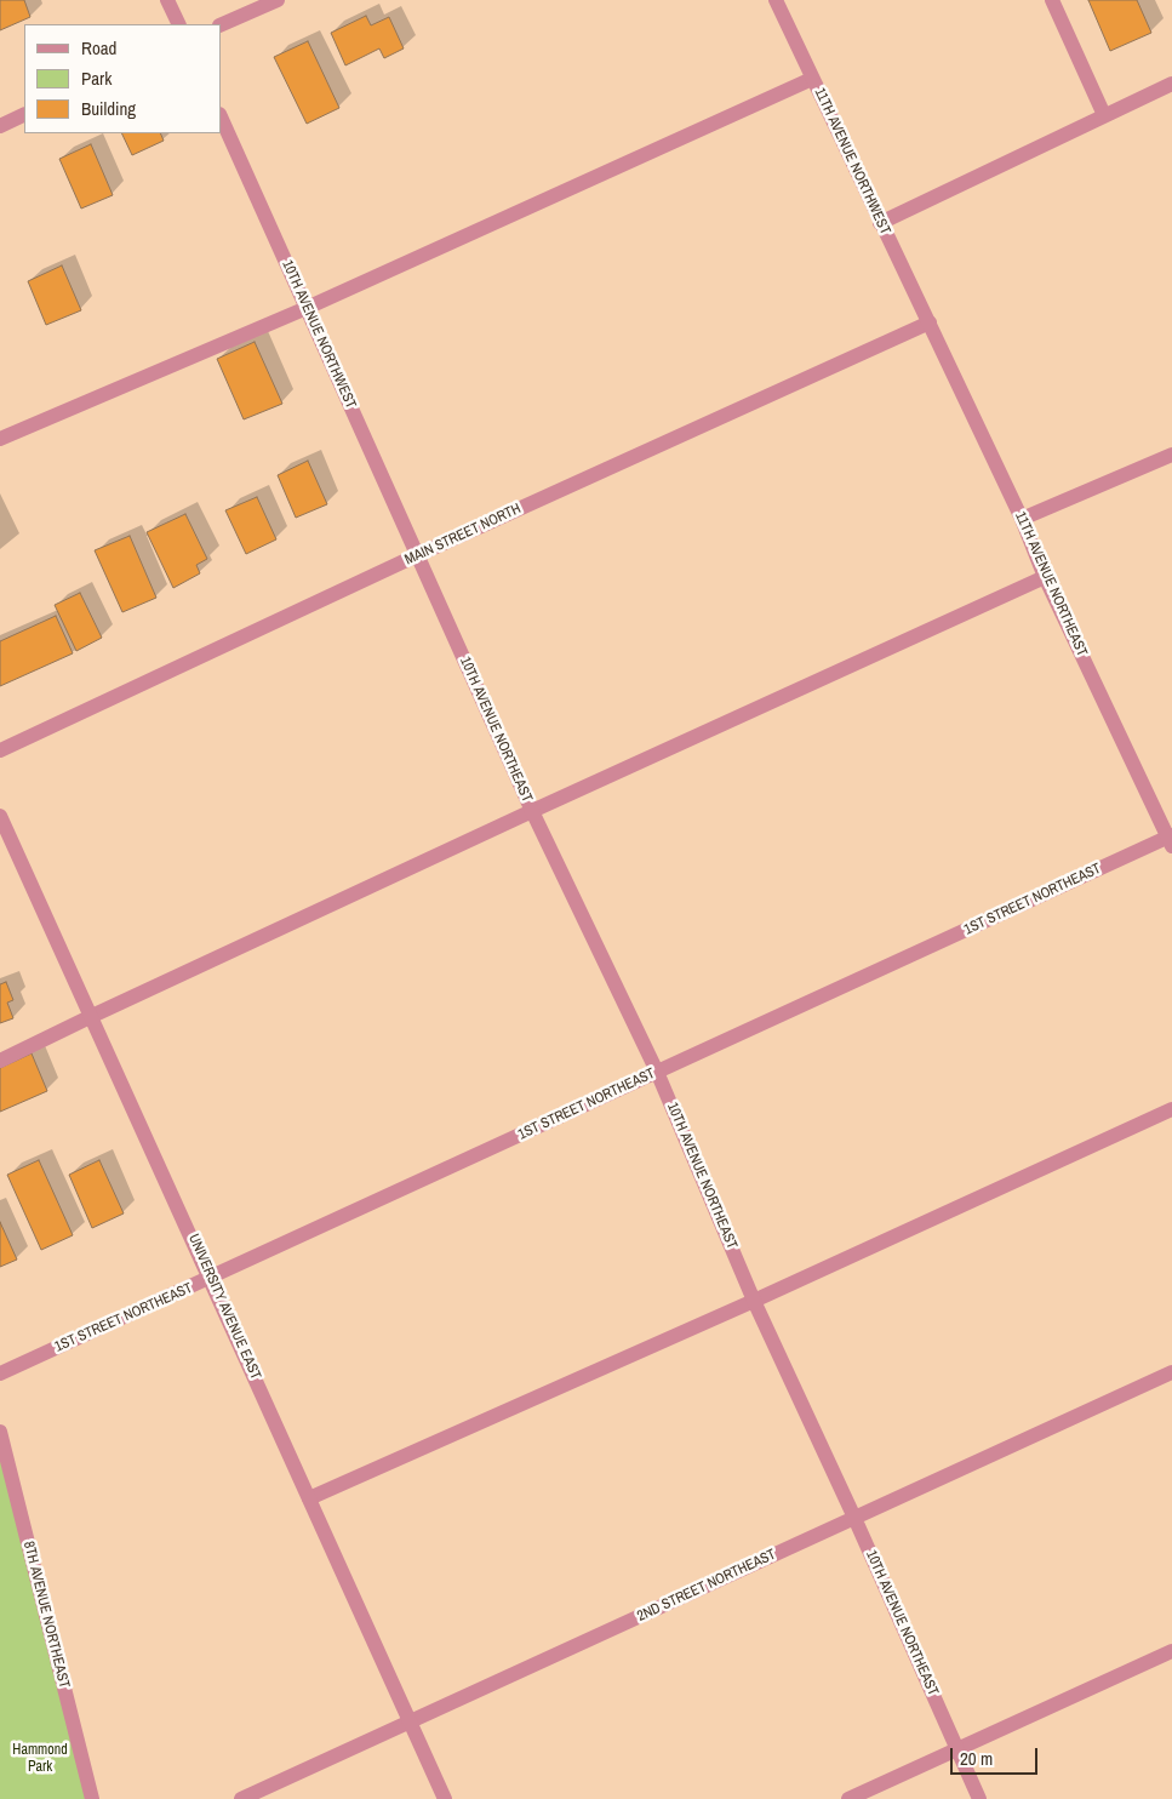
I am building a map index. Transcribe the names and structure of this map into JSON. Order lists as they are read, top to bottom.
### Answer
{
  "streets": {
    "street": [
      "11TH AVENUE NORTHWEST",
      "10TH AVENUE NORTHWEST",
      "MAIN STREET NORTH",
      "11TH AVENUE NORTHEAST",
      "10TH AVENUE NORTHEAST",
      "1ST STREET NORTHEAST",
      "UNIVERSITY AVENUE EAST",
      "2ND STREET NORTHEAST",
      "8TH AVENUE NORTHEAST"
    ]
  },
  "crossings": [
    ["11TH AVENUE NORTHWEST", "MAIN STREET NORTH"],
    ["11TH AVENUE NORTHWEST", "11TH AVENUE NORTHEAST"],
    ["10TH AVENUE NORTHWEST", "MAIN STREET NORTH"],
    ["10TH AVENUE NORTHWEST", "10TH AVENUE NORTHEAST"],
    ["MAIN STREET NORTH", "11TH AVENUE NORTHEAST"],
    ["MAIN STREET NORTH", "10TH AVENUE NORTHEAST"],
    ["11TH AVENUE NORTHEAST", "1ST STREET NORTHEAST"],
    ["10TH AVENUE NORTHEAST", "1ST STREET NORTHEAST"],
    ["10TH AVENUE NORTHEAST", "2ND STREET NORTHEAST"],
    ["1ST STREET NORTHEAST", "UNIVERSITY AVENUE EAST"],
    ["UNIVERSITY AVENUE EAST", "2ND STREET NORTHEAST"]
  ],
  "parks": ["Hammond Park"],
  "legend": ["Road", "Park", "Building"],
  "scale_bar": "20 m"
}
